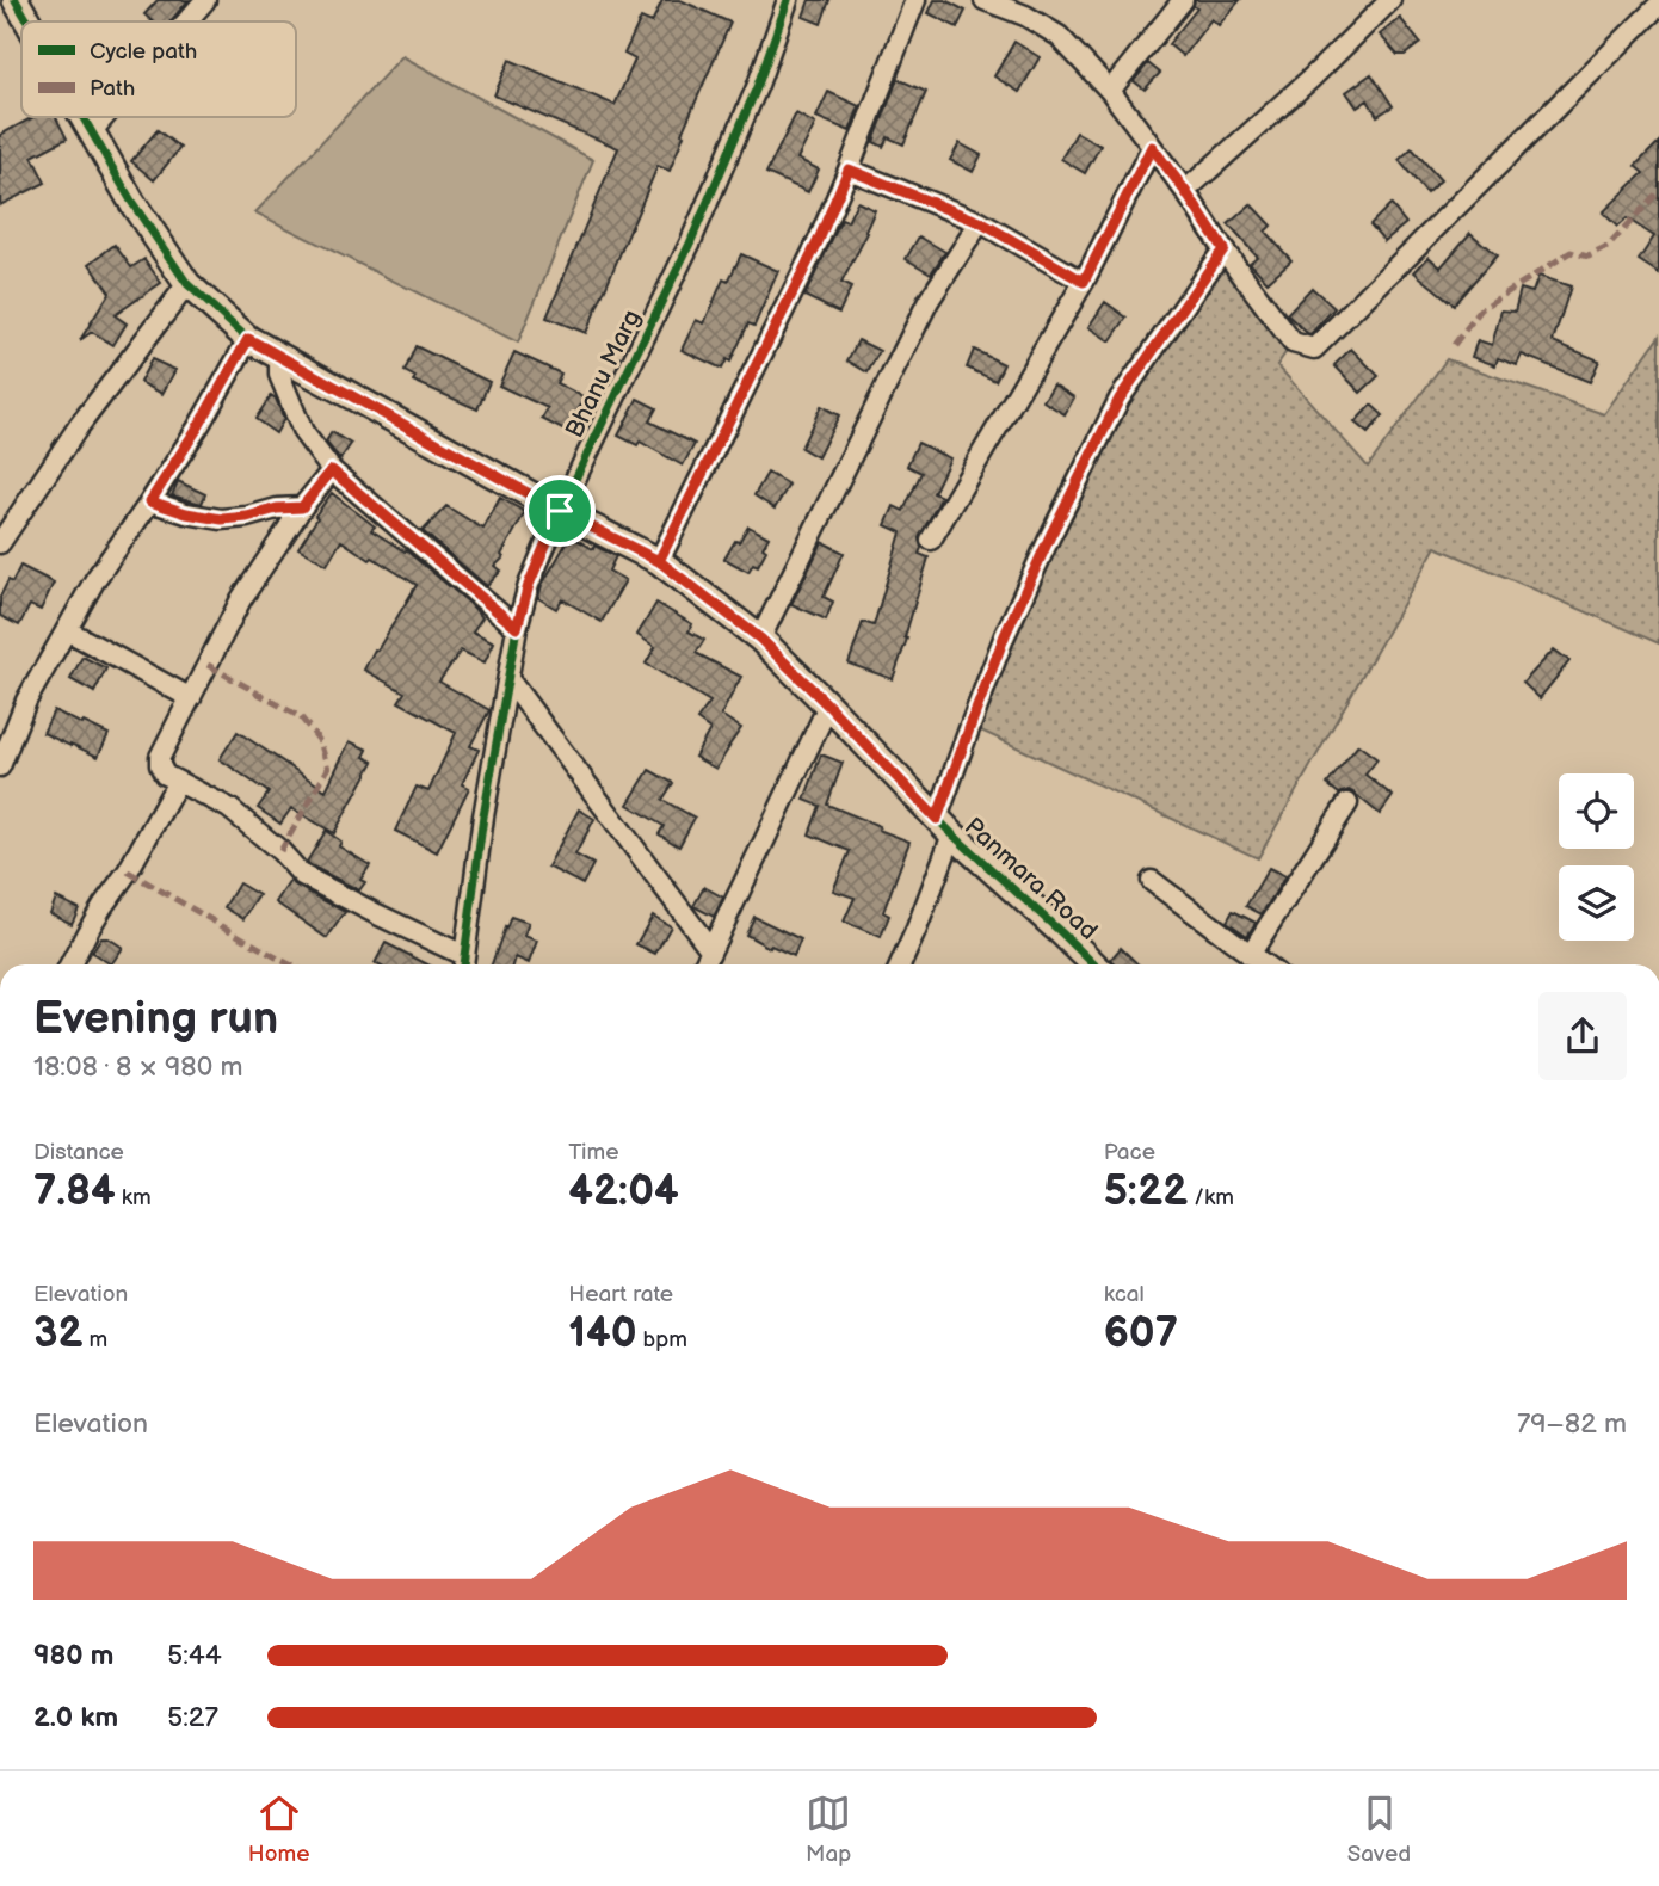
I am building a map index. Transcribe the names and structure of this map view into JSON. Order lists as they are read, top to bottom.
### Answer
{
  "streets": {
    "street": ["Bhanu Marg", "Panmara Road"]
  },
  "crossings": [
    ["Bhanu Marg", "Panmara Road"]
  ],
  "legend": ["Cycle path", "Path"],
  "page": {
    "heading": ["Evening run", "18:08 · 8 × 980 m"],
    "stats": [
      ["Distance", "7.84 km"],
      ["Time", "42:04"],
      ["Pace", "5:22 /km"],
      ["Elevation", "32 m"],
      ["Heart rate", "140 bpm"],
      ["kcal", "607"]
    ],
    "chart": ["Elevation", "79–82 m"],
    "list": [
      {
        "name": "980 m",
        "note": "5:44"
      },
      {
        "name": "2.0 km",
        "note": "5:27"
      }
    ],
    "tabs": ["Home", "Map", "Saved"]
  }
}
